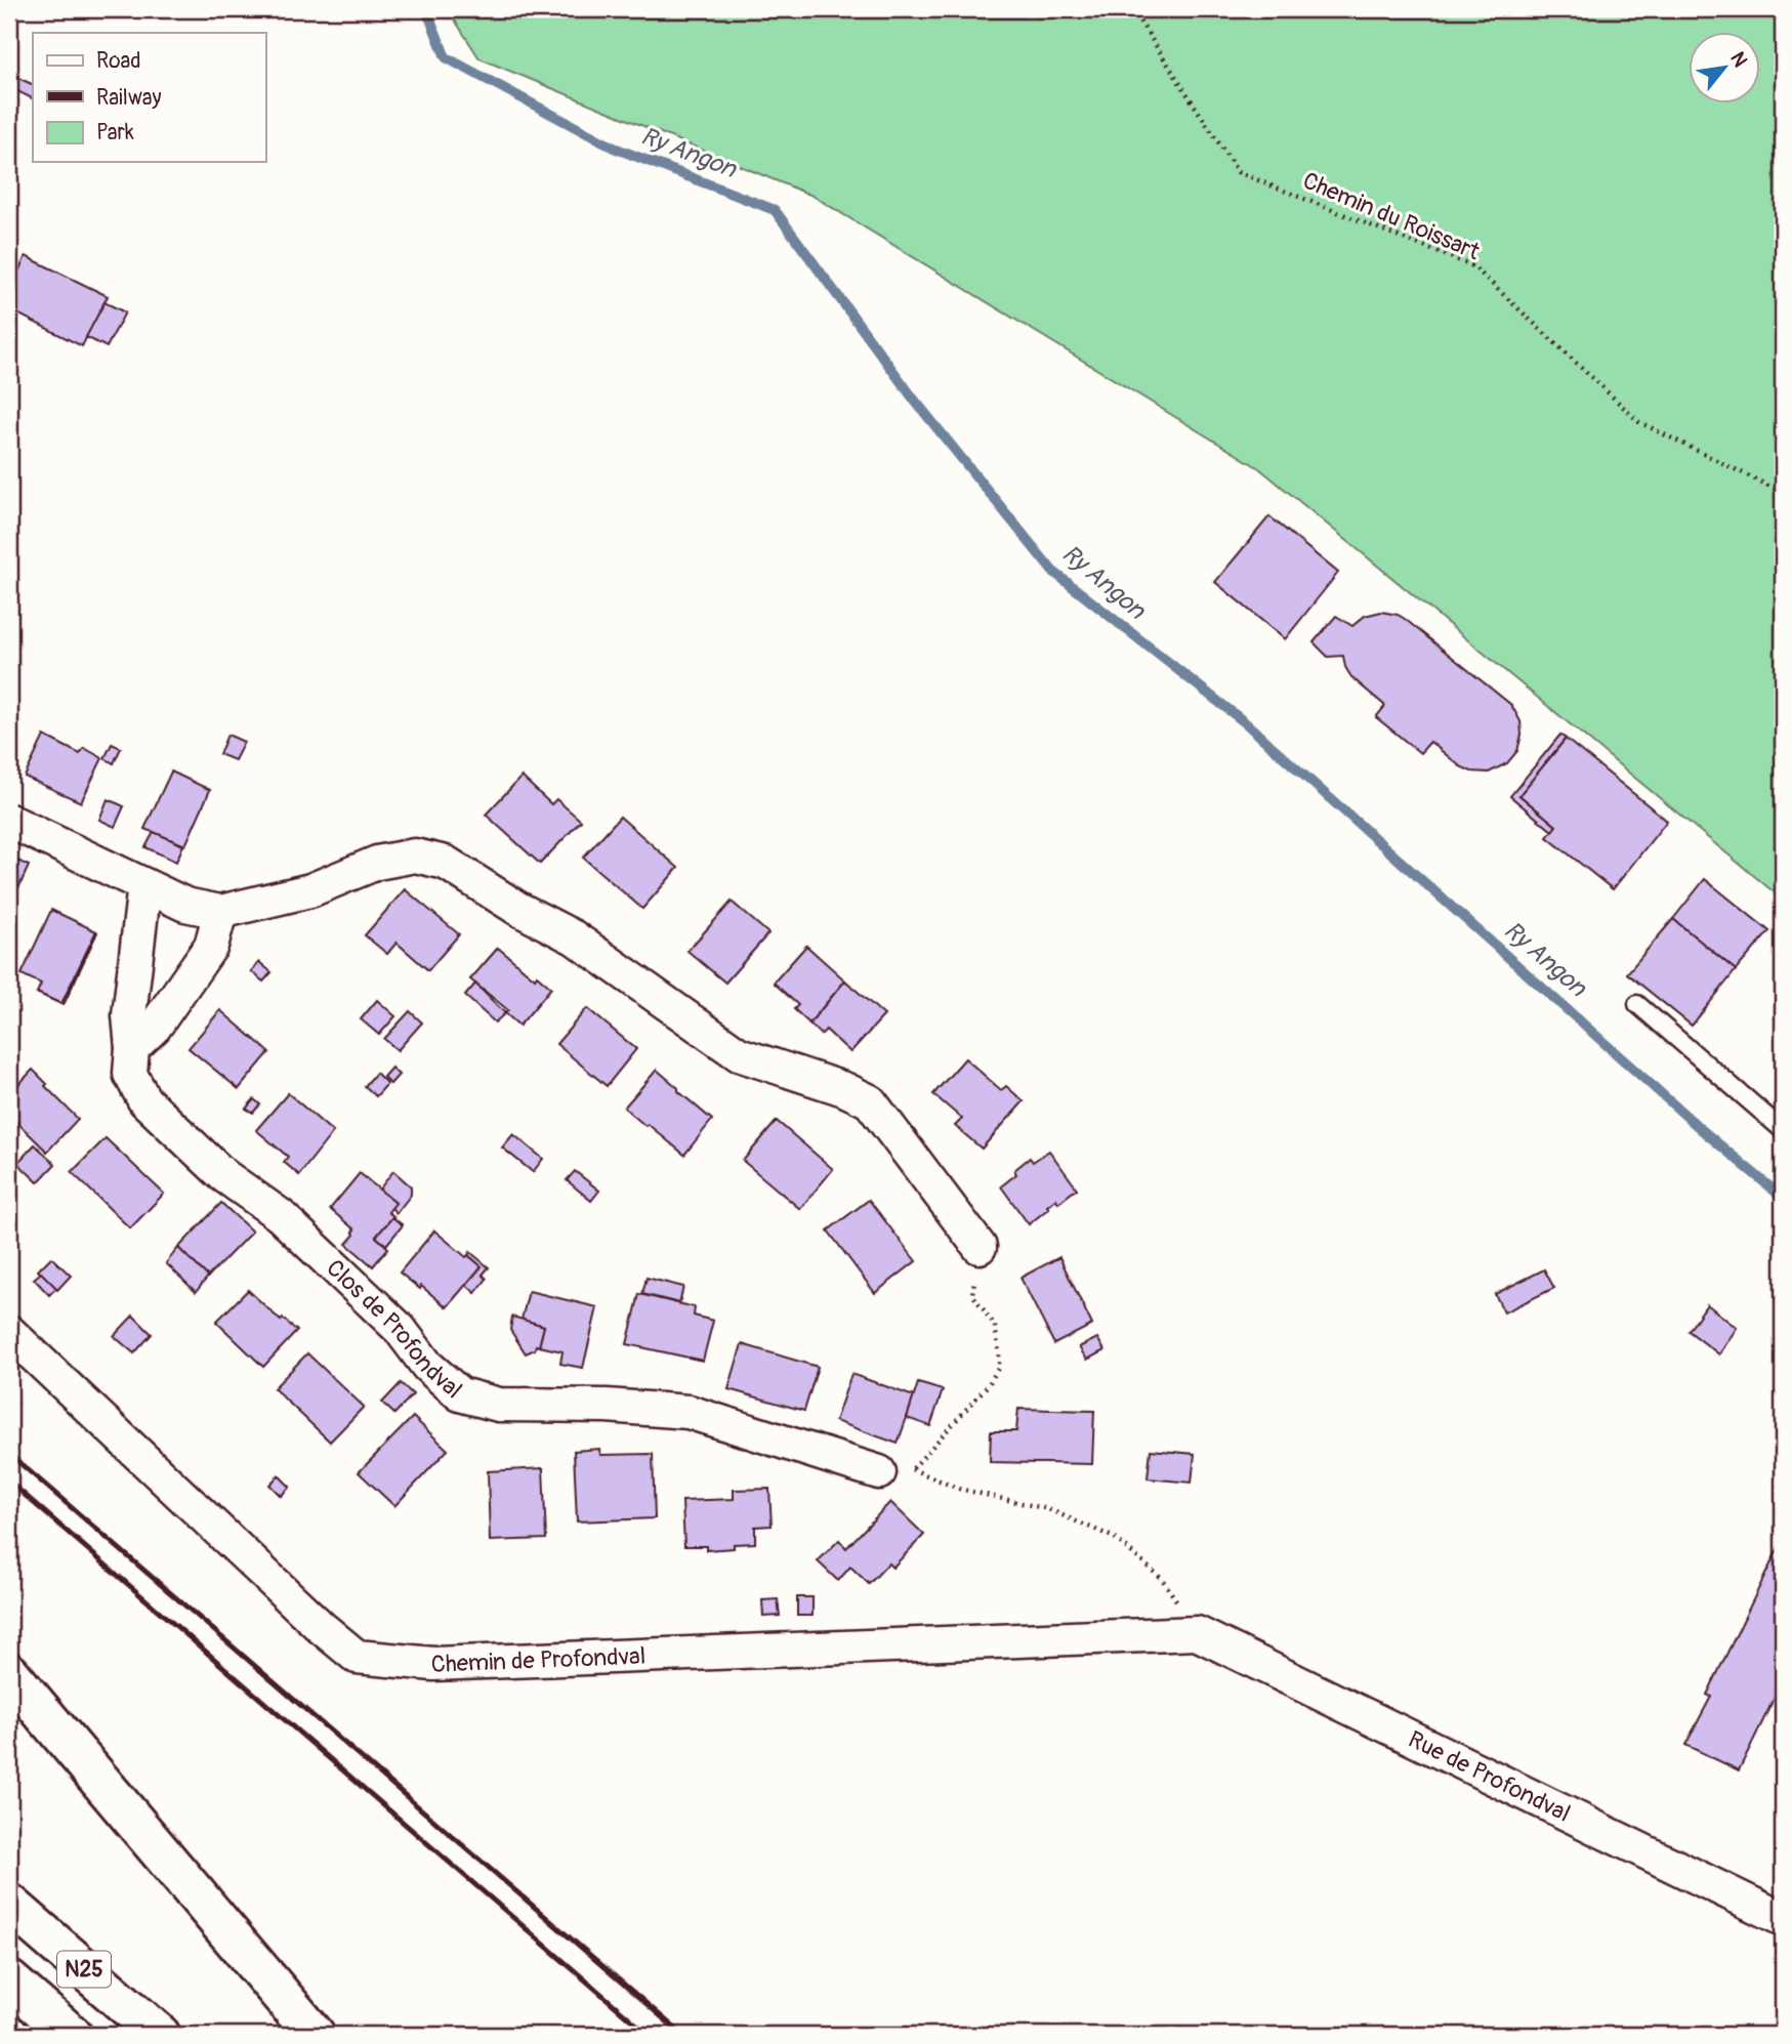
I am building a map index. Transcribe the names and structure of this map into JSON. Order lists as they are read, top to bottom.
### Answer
{
  "streets": {
    "highway": ["N25"],
    "street": ["Clos de Profondval", "Chemin de Profondval", "Rue de Profondval"],
    "path": ["Chemin du Roissart"]
  },
  "crossings": [
    ["Chemin de Profondval", "Rue de Profondval"]
  ],
  "water": ["Ry Angon"],
  "legend": ["Road", "Railway", "Park"],
  "north": "top right"
}
